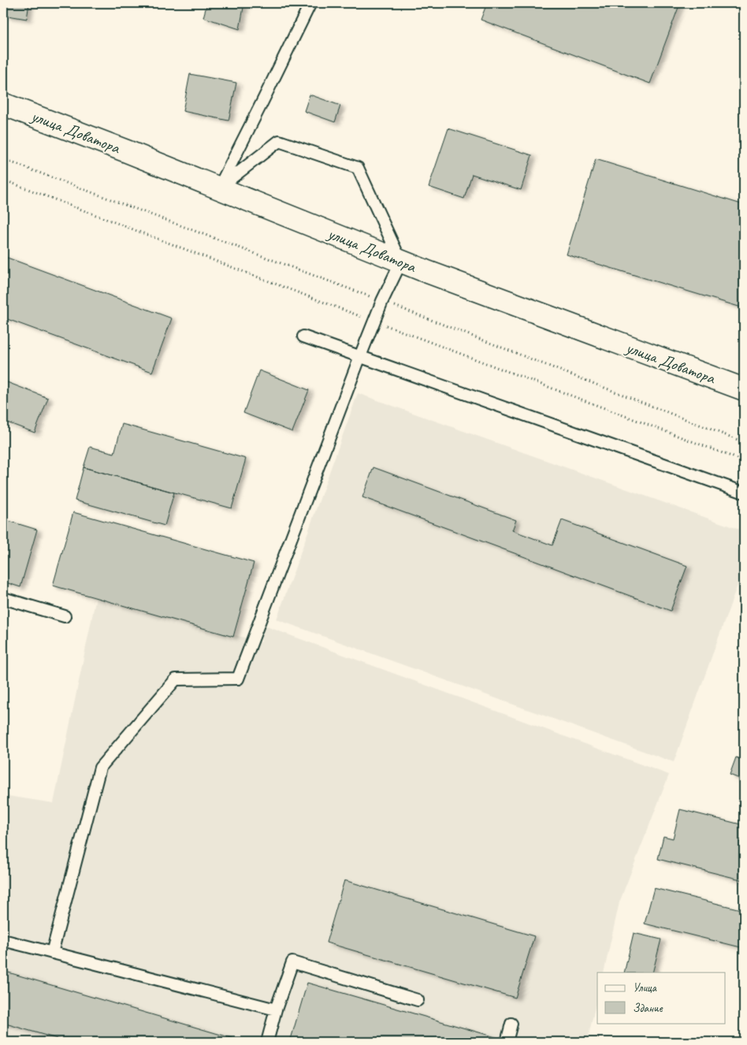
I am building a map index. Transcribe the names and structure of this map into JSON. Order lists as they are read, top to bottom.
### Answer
{
  "streets": {
    "main road": ["улица Доватора"]
  },
  "legend": ["Улица", "Здание"]
}
